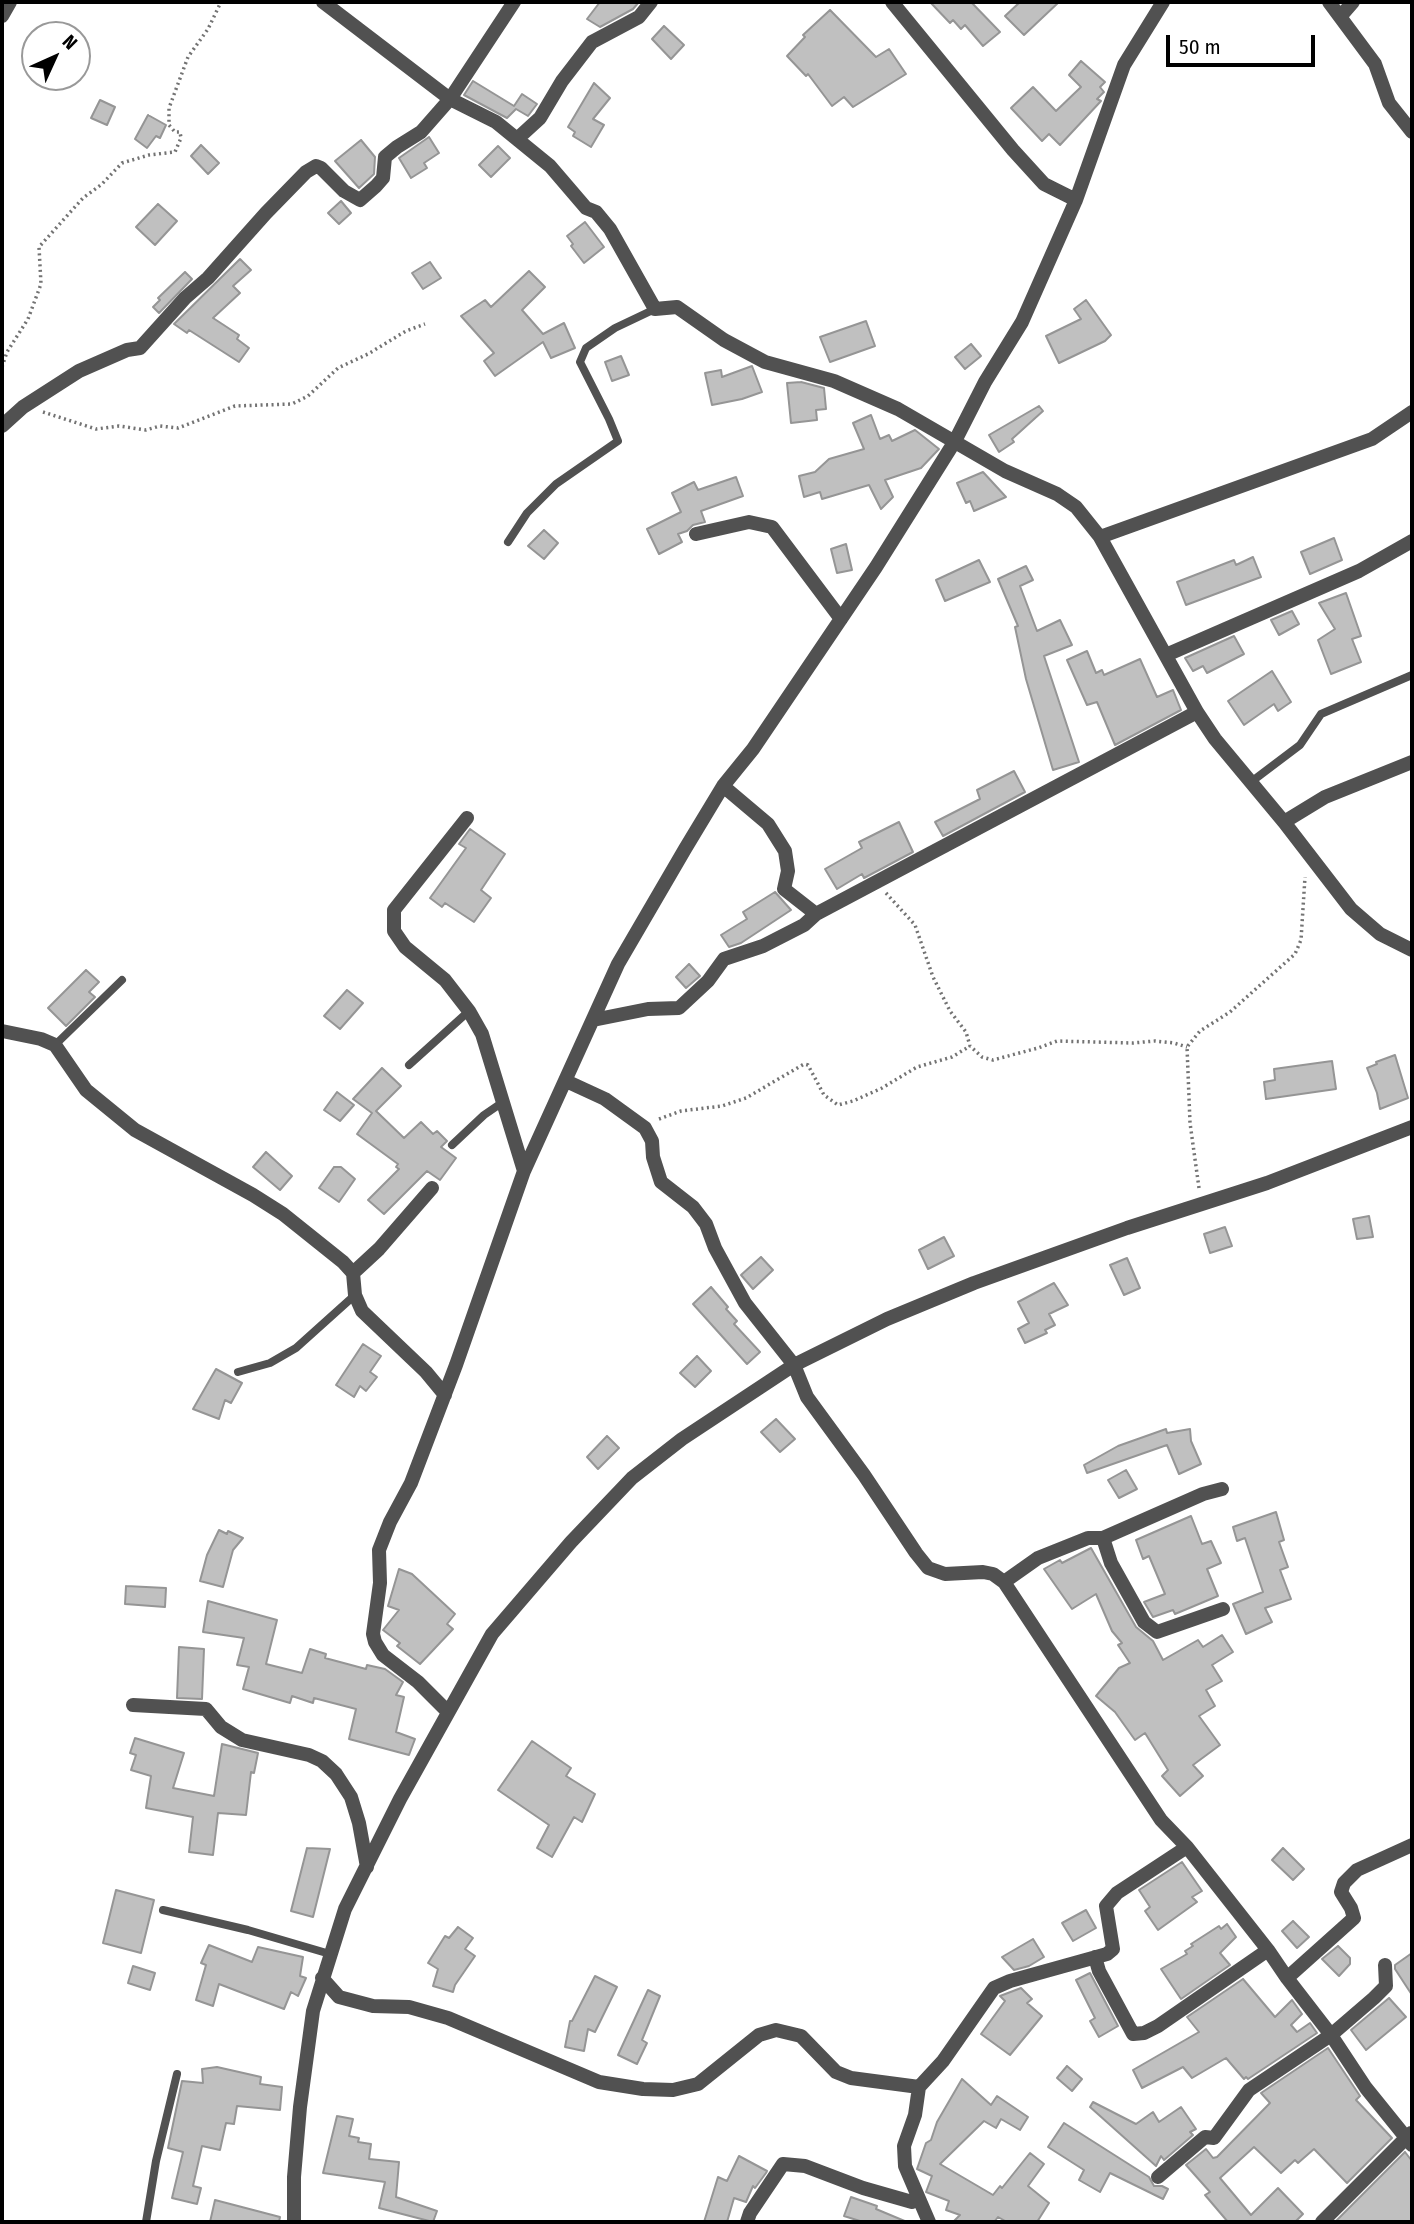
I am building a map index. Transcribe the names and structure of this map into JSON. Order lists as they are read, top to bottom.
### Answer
{
  "scale_bar": "50 m",
  "north": "top right"
}
